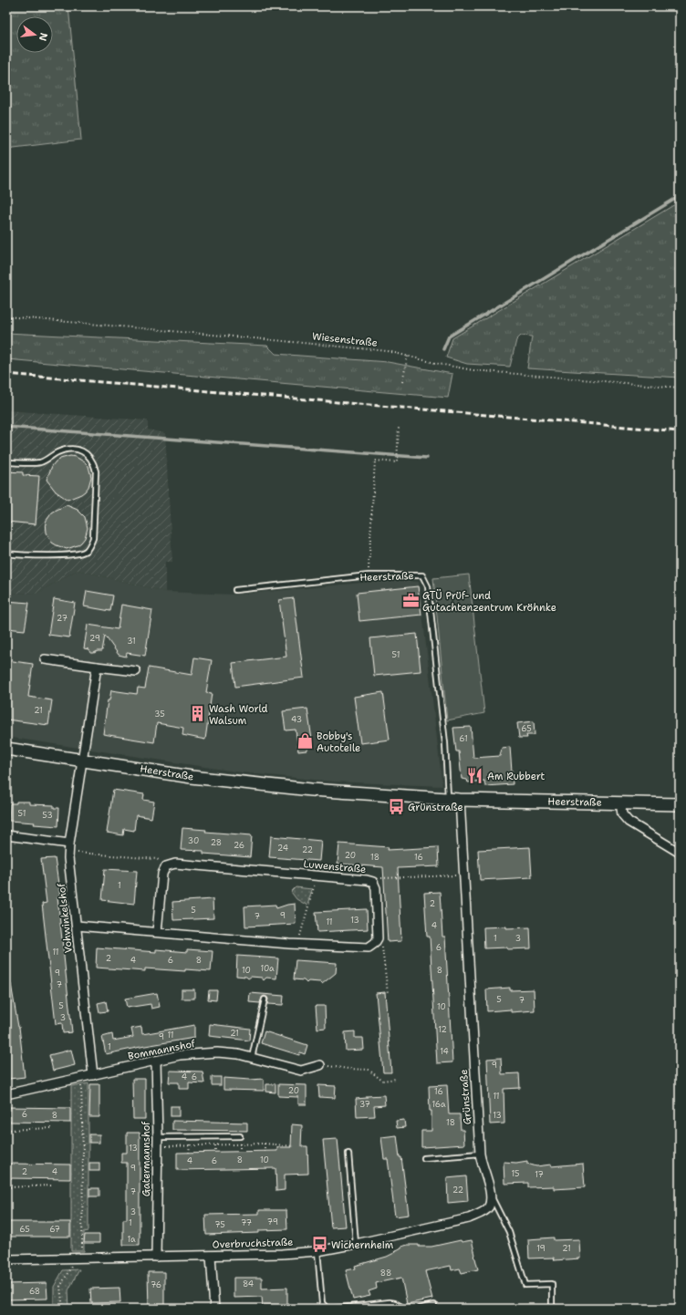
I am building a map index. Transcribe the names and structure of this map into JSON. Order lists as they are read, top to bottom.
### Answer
{
  "streets": {
    "main road": ["Heerstraße"],
    "street": [
      "Luwenstraße",
      "Vohwinkelshof",
      "Bommannshof",
      "Grünstraße",
      "Gatermannshof",
      "Overbruchstraße"
    ],
    "path": ["Wiesenstraße"]
  },
  "crossings": [
    ["Heerstraße", "Vohwinkelshof"],
    ["Heerstraße", "Grünstraße"],
    ["Vohwinkelshof", "Bommannshof"],
    ["Bommannshof", "Gatermannshof"],
    ["Grünstraße", "Overbruchstraße"],
    ["Gatermannshof", "Overbruchstraße"]
  ],
  "places": {
    "office": ["GTÜ Prüf- und Gutachtenzentrum Kröhnke"],
    "building": ["Wash World Walsum"],
    "shop": ["Bobby's Autoteile"],
    "restaurant": ["Am Rubbert"],
    "bus stop": ["Grünstraße", "Wichernheim"]
  },
  "house_numbers": [
    "27",
    "29",
    "31",
    "51",
    "21",
    "35",
    "43",
    "65",
    "61",
    "51",
    "53",
    "30",
    "28",
    "26",
    "24",
    "22",
    "20",
    "18",
    "16",
    "1",
    "2",
    "5",
    "9",
    "7",
    "13",
    "11",
    "4",
    "1",
    "3",
    "6",
    "11",
    "2",
    "4",
    "6",
    "8",
    "10a",
    "10",
    "8",
    "9",
    "7",
    "5",
    "7",
    "5",
    "10",
    "3",
    "12",
    "21",
    "11",
    "9",
    "1",
    "14",
    "9",
    "4",
    "6",
    "20",
    "16",
    "11",
    "37",
    "16a",
    "6",
    "8",
    "13",
    "18",
    "13",
    "8",
    "10",
    "4",
    "6",
    "9",
    "2",
    "4",
    "15",
    "17",
    "22",
    "7",
    "3",
    "79",
    "1",
    "77",
    "75",
    "65",
    "67",
    "1a",
    "19",
    "21",
    "88",
    "84",
    "76",
    "68"
  ],
  "north": "right"
}
